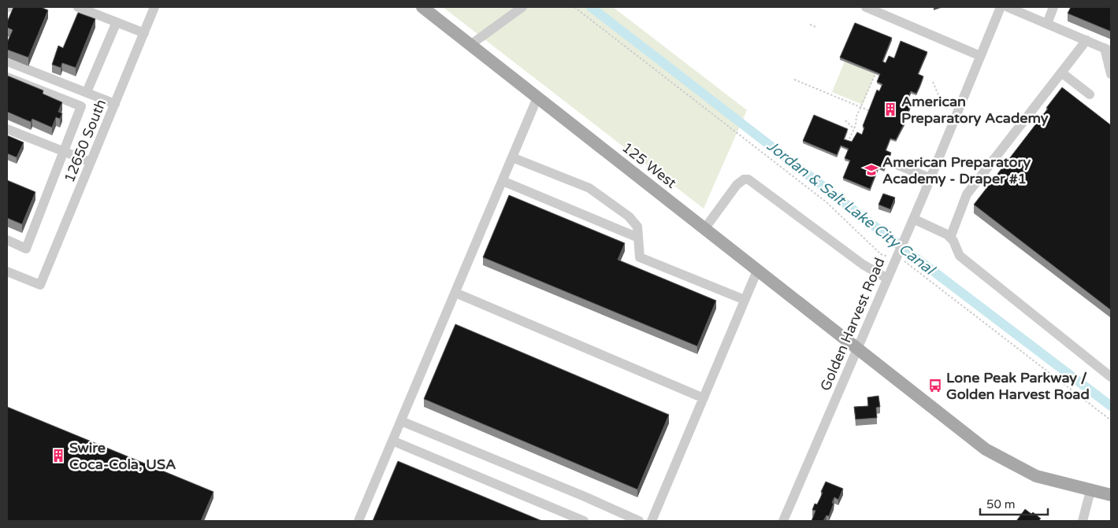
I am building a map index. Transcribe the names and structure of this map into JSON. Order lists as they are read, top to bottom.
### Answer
{
  "streets": {
    "main road": ["125 West"],
    "street": ["12650 South", "Golden Harvest Road"]
  },
  "crossings": [
    ["125 West", "Golden Harvest Road"]
  ],
  "water": ["Jordan & Salt Lake City Canal"],
  "places": {
    "building": ["American Preparatory Academy", "Swire Coca-Cola, USA"],
    "school or university": ["American Preparatory Academy - Draper #1"],
    "bus stop": ["Lone Peak Parkway / Golden Harvest Road"]
  },
  "scale_bar": "50 m"
}
